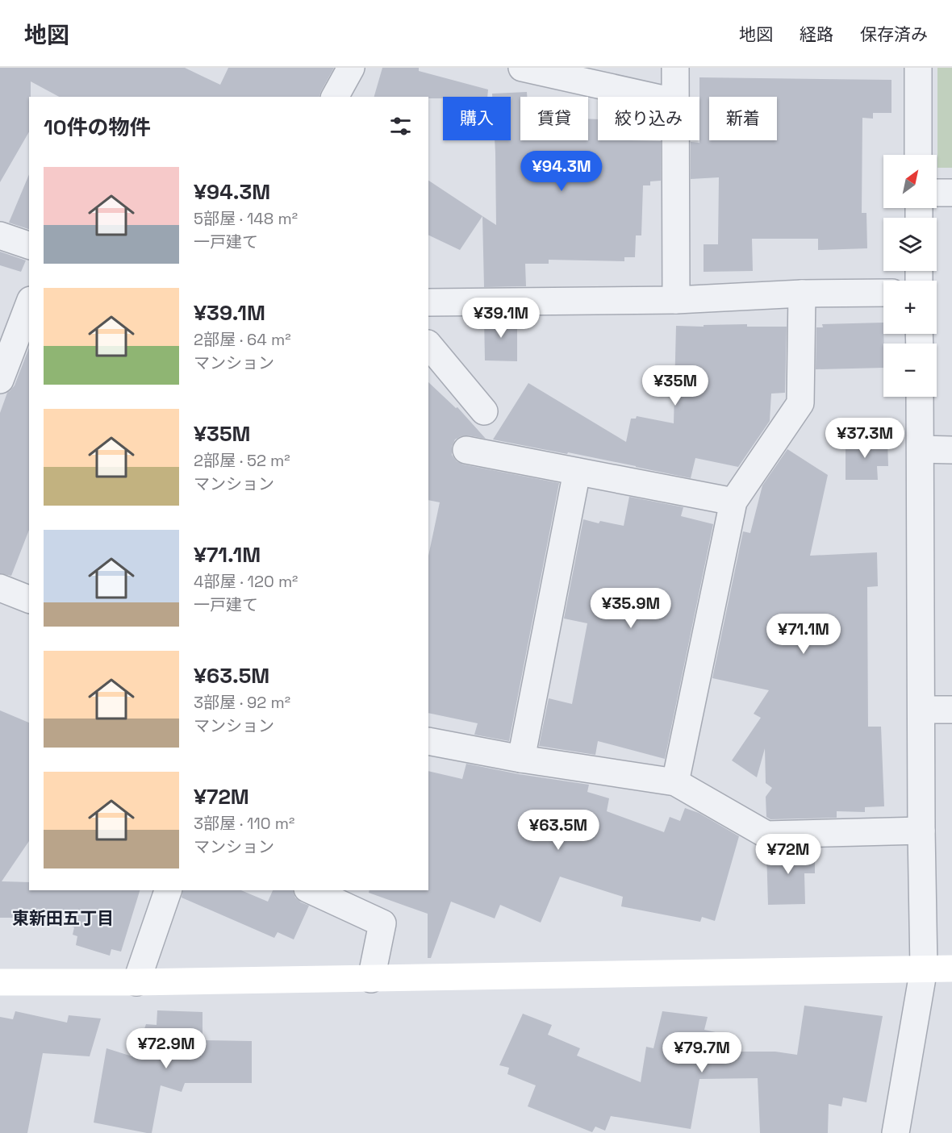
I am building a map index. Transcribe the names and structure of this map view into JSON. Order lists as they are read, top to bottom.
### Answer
{
  "districts": ["東新田五丁目"],
  "north": "top right",
  "page": {
    "header": "地図",
    "nav": ["地図", "経路", "保存済み"],
    "chip": [
      "購入",
      "賃貸",
      "絞り込み",
      "新着"
    ],
    "heading": "10件の物件",
    "price": [
      "¥94.3M",
      "¥39.1M",
      "¥35M",
      "¥37.3M",
      "¥35.9M",
      "¥71.1M",
      "¥63.5M",
      "¥72M",
      "¥72.9M",
      "¥79.7M"
    ],
    "map_buttons": ["+", "−"],
    "list": [
      {
        "name": "¥94.3M",
        "note": "5部屋 · 148 m² · 一戸建て"
      },
      {
        "name": "¥39.1M",
        "note": "2部屋 · 64 m² · マンション"
      },
      {
        "name": "¥35M",
        "note": "2部屋 · 52 m² · マンション"
      },
      {
        "name": "¥71.1M",
        "note": "4部屋 · 120 m² · 一戸建て"
      },
      {
        "name": "¥63.5M",
        "note": "3部屋 · 92 m² · マンション"
      },
      {
        "name": "¥72M",
        "note": "3部屋 · 110 m² · マンション"
      }
    ]
  }
}
